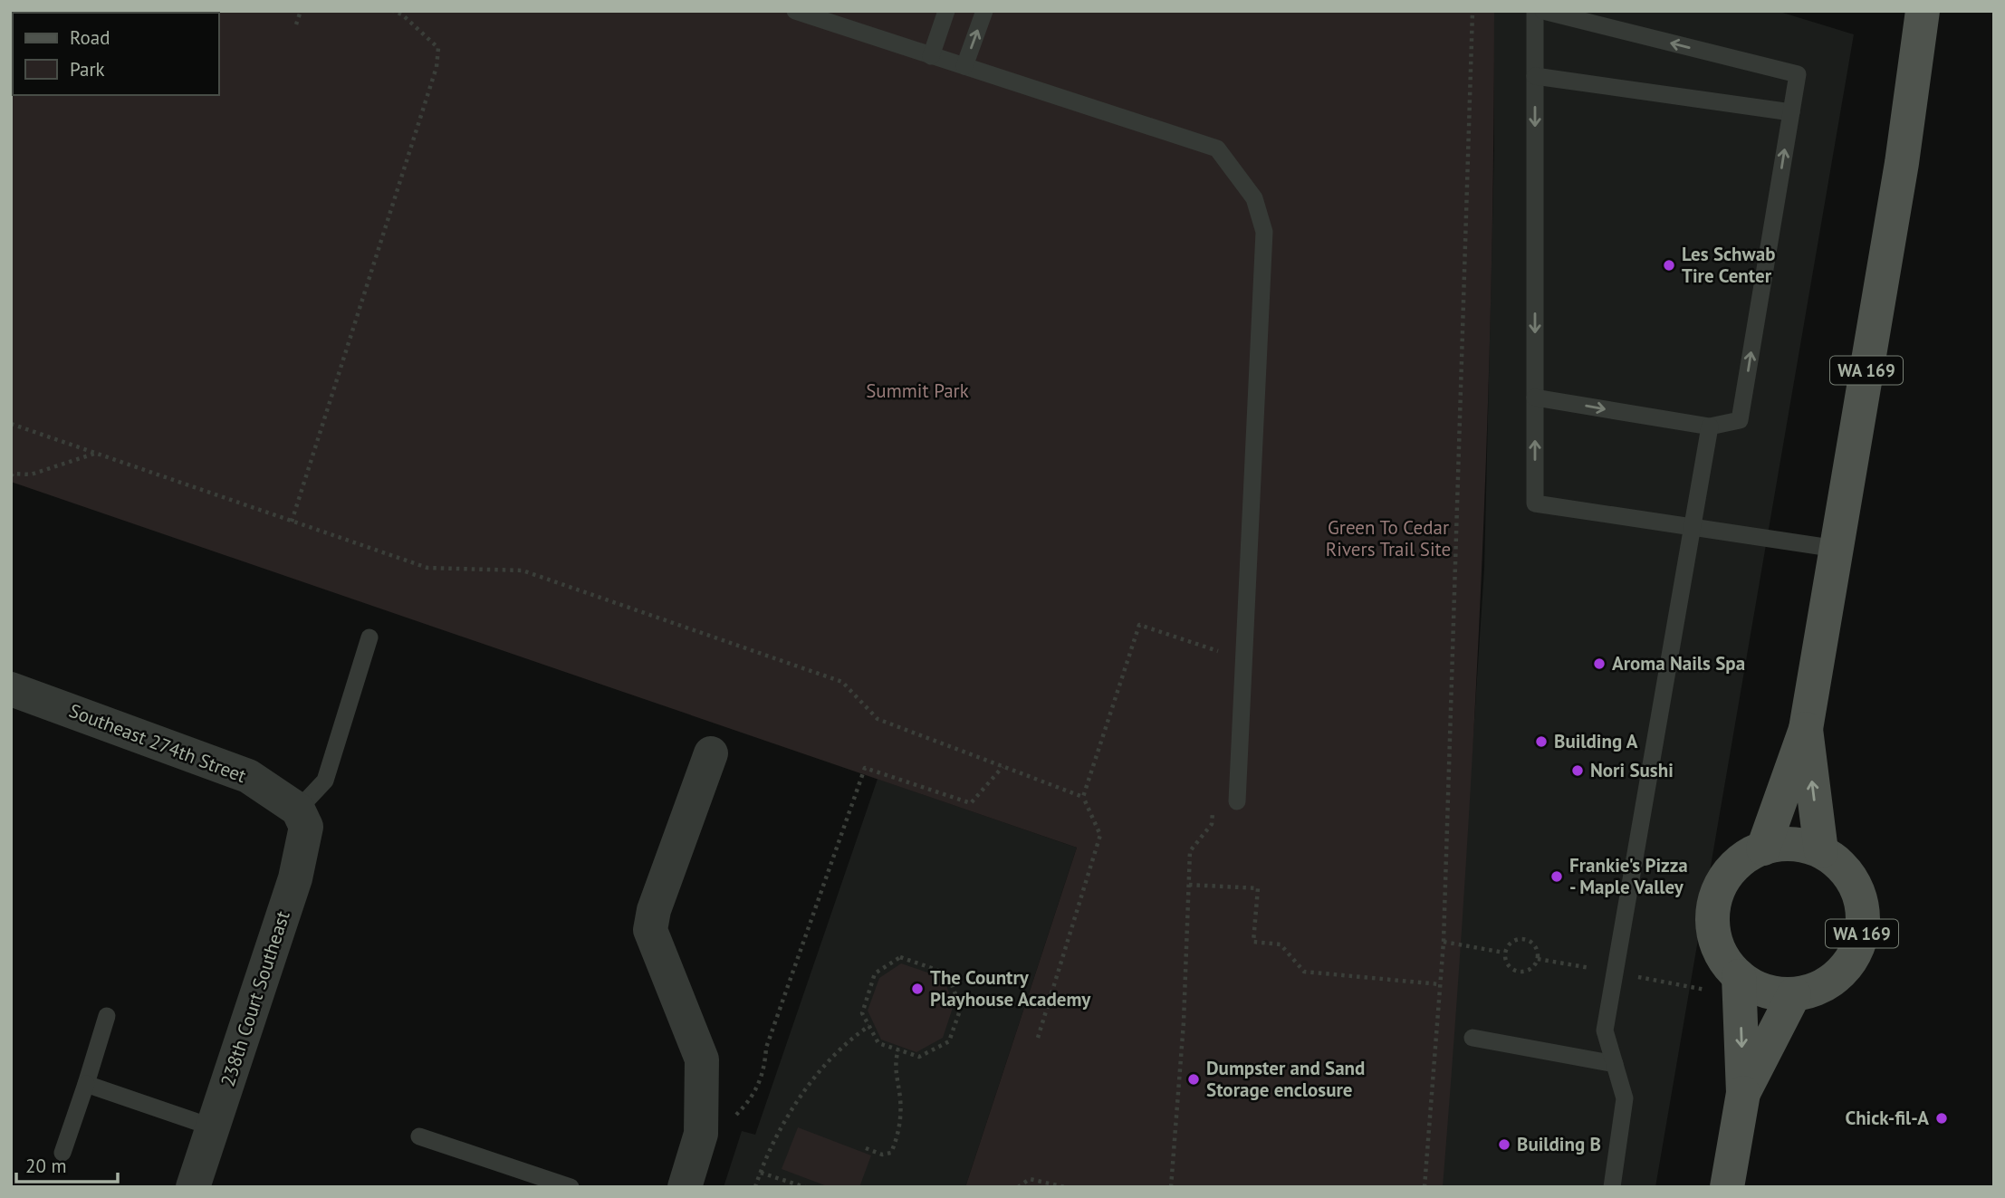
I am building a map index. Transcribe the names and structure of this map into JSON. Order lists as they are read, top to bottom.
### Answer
{
  "streets": {
    "main road": ["WA 169"],
    "street": ["Southeast 274th Street", "238th Court Southeast"]
  },
  "crossings": [
    ["Southeast 274th Street", "238th Court Southeast"]
  ],
  "parks": ["Summit Park", "Green To Cedar Rivers Trail Site"],
  "places": [
    "Les Schwab Tire Center",
    "Aroma Nails Spa",
    "Building A",
    "Nori Sushi",
    "Frankie's Pizza - Maple Valley",
    "The Country Playhouse Academy",
    "Dumpster and Sand Storage enclosure",
    "Chick-fil-A",
    "Building B"
  ],
  "legend": ["Road", "Park"],
  "scale_bar": "20 m"
}
